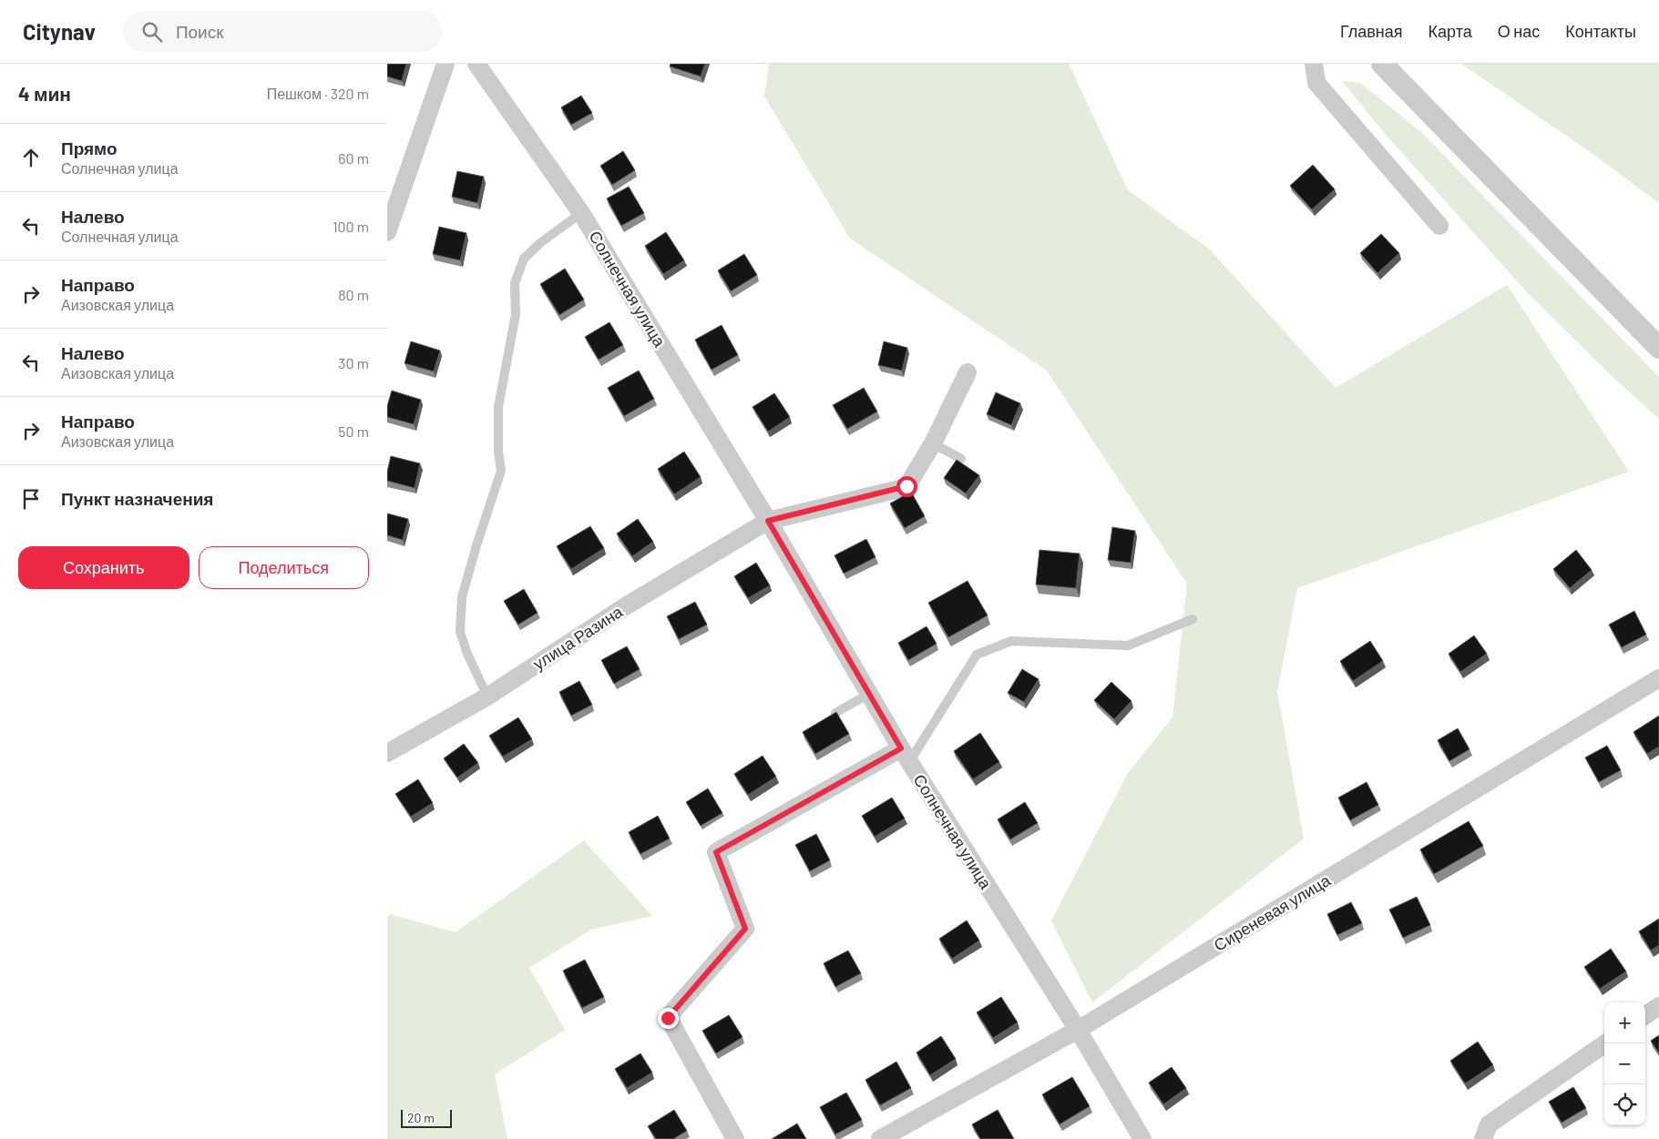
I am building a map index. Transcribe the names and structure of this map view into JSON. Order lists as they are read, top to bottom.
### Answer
{
  "streets": {
    "street": ["Солнечная улица", "улица Разина", "Сиреневая улица"]
  },
  "crossings": [
    ["Солнечная улица", "улица Разина"],
    ["Солнечная улица", "Сиреневая улица"]
  ],
  "scale_bar": "20 m",
  "page": {
    "header": "Citynav",
    "search": "Поиск",
    "nav": [
      "Главная",
      "Карта",
      "О нас",
      "Контакты"
    ],
    "heading": ["4 мин", "Пешком · 320 m"],
    "list": [
      ["Прямо", "Солнечная улица", "60 m"],
      ["Налево", "Солнечная улица", "100 m"],
      ["Направо", "Аизовская улица", "80 m"],
      ["Налево", "Аизовская улица", "30 m"],
      ["Направо", "Аизовская улица", "50 m"],
      "Пункт назначения"
    ],
    "buttons": ["Сохранить", "Поделиться"],
    "map_buttons": ["+", "−"],
    "scale": "20 m"
  }
}
